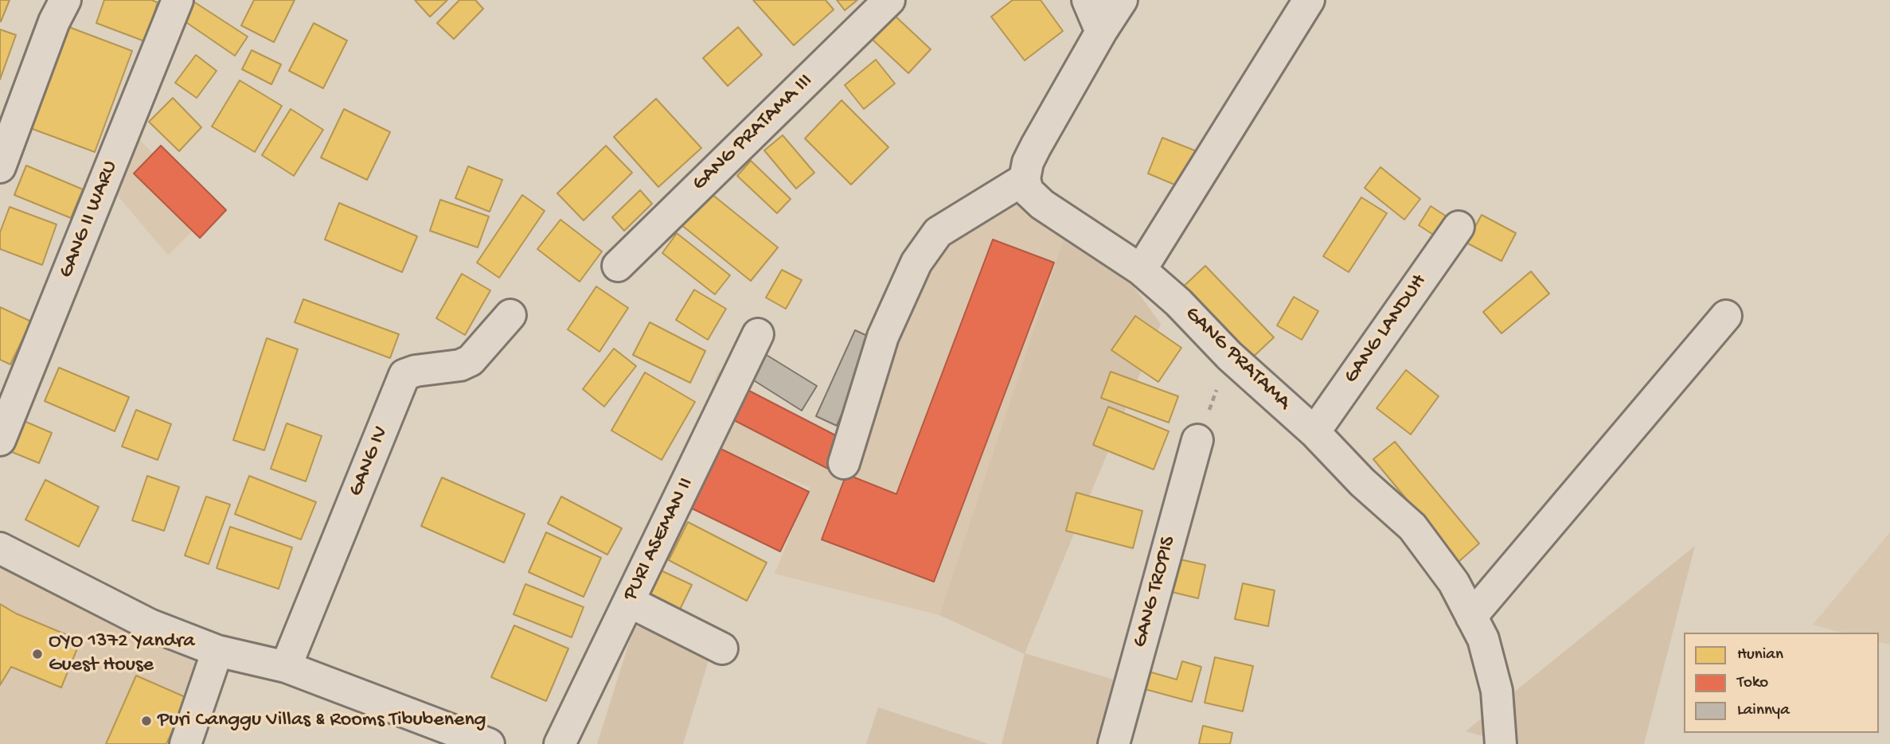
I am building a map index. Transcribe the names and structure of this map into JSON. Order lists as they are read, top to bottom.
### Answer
{
  "streets": {
    "street": [
      "GANG PRATAMA III",
      "GANG II WARU",
      "GANG LANDUH",
      "GANG PRATAMA",
      "GANG IV",
      "PURI ASEMAN II",
      "GANG TROPIS"
    ]
  },
  "crossings": [
    ["GANG LANDUH", "GANG PRATAMA"]
  ],
  "places": ["OYO 1372 Yandra Guest House", "Puri Canggu Villas & Rooms Tibubeneng"],
  "legend": ["Hunian", "Toko", "Lainnya"]
}
